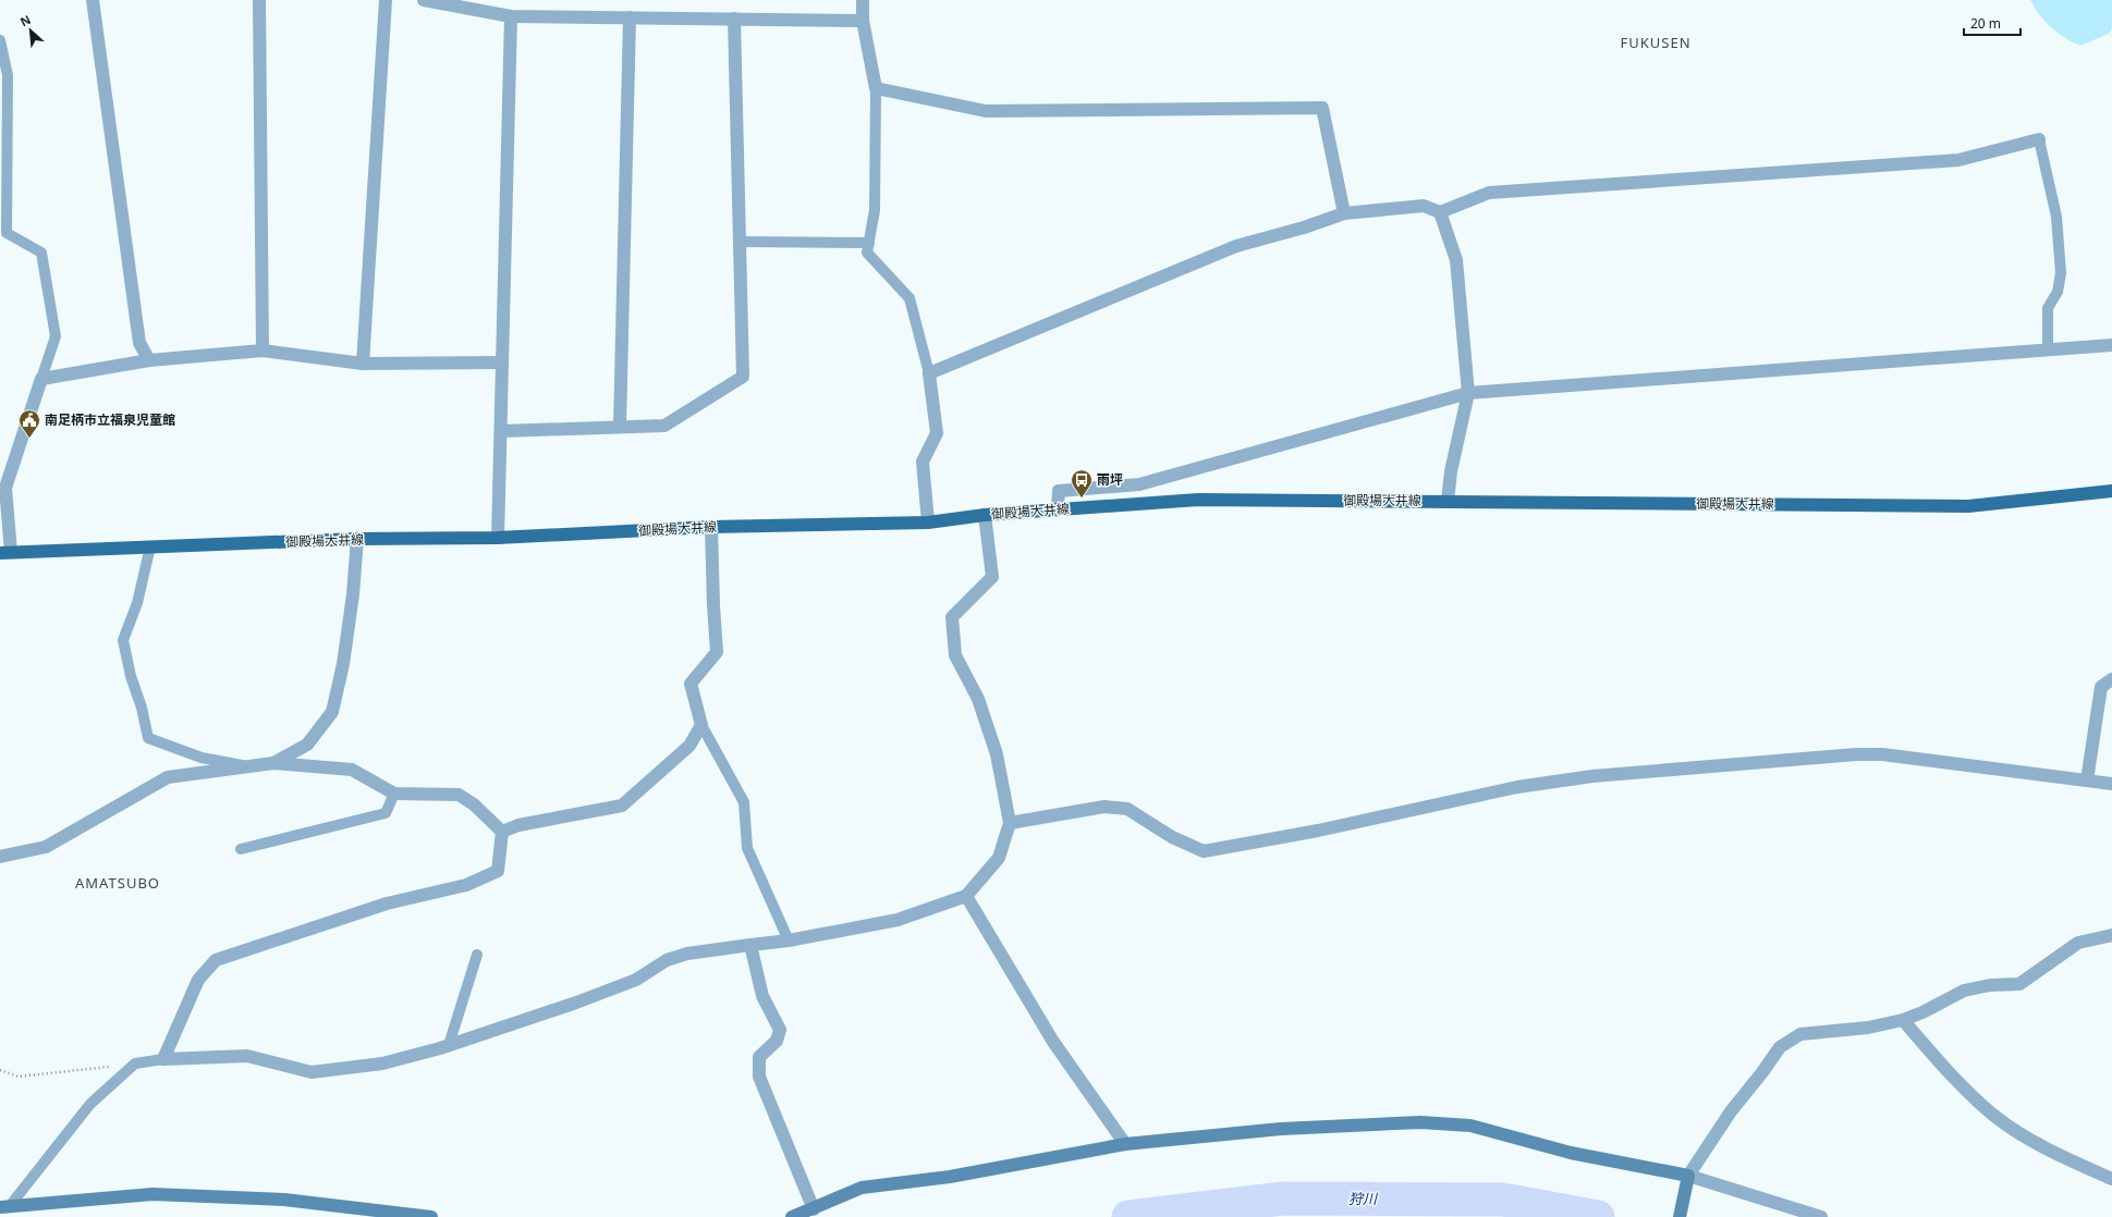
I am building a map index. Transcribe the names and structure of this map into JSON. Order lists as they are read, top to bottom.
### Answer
{
  "streets": {
    "main road": ["御殿場大井線"]
  },
  "districts": ["FUKUSEN", "AMATSUBO"],
  "water": ["狩川"],
  "places": {
    "public building": ["南足柄市立福泉児童館"],
    "bus stop": ["雨坪"]
  },
  "scale_bar": "20 m",
  "north": "top left"
}
